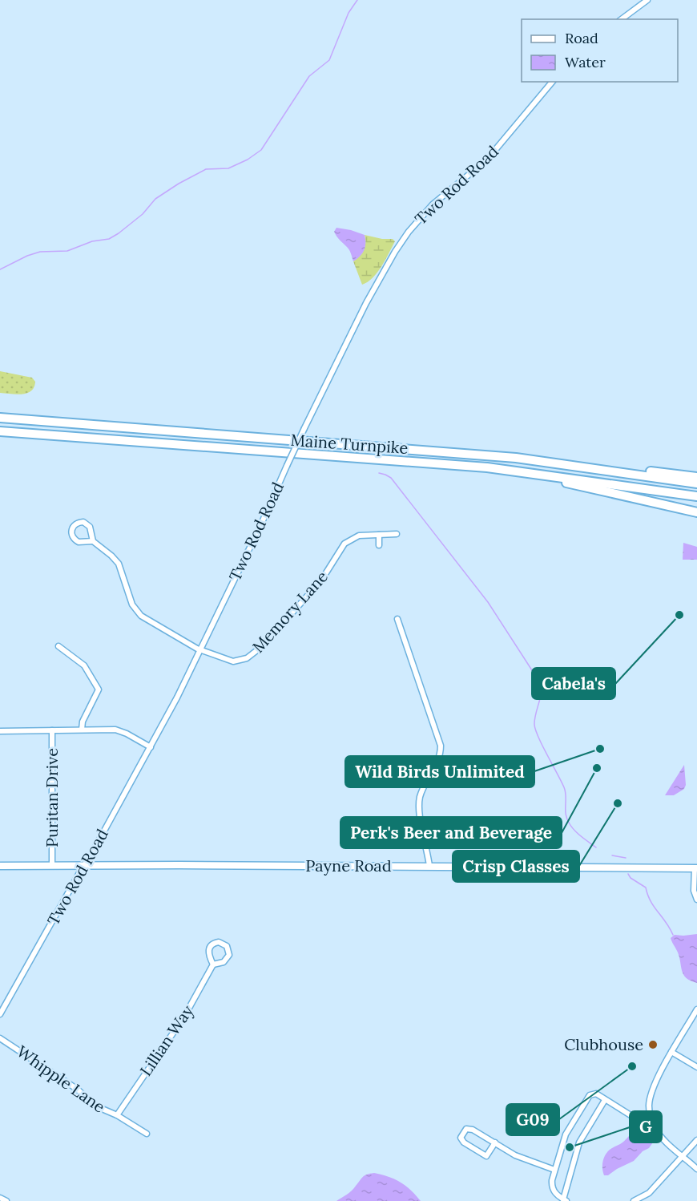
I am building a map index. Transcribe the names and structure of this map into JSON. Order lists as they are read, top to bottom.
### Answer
{
  "streets": {
    "highway": ["Maine Turnpike"],
    "main road": ["Payne Road"],
    "street": [
      "Two Rod Road",
      "Memory Lane",
      "Puritan Drive",
      "Lillian Way",
      "Whipple Lane"
    ]
  },
  "crossings": [
    ["Two Rod Road", "Memory Lane"],
    ["Two Rod Road", "Payne Road"],
    ["Puritan Drive", "Payne Road"],
    ["Lillian Way", "Whipple Lane"]
  ],
  "places": [
    "Cabela's",
    "Wild Birds Unlimited",
    "Perk's Beer and Beverage",
    "Crisp Classes",
    "Clubhouse",
    "G09",
    "G"
  ],
  "legend": ["Road", "Water"]
}
